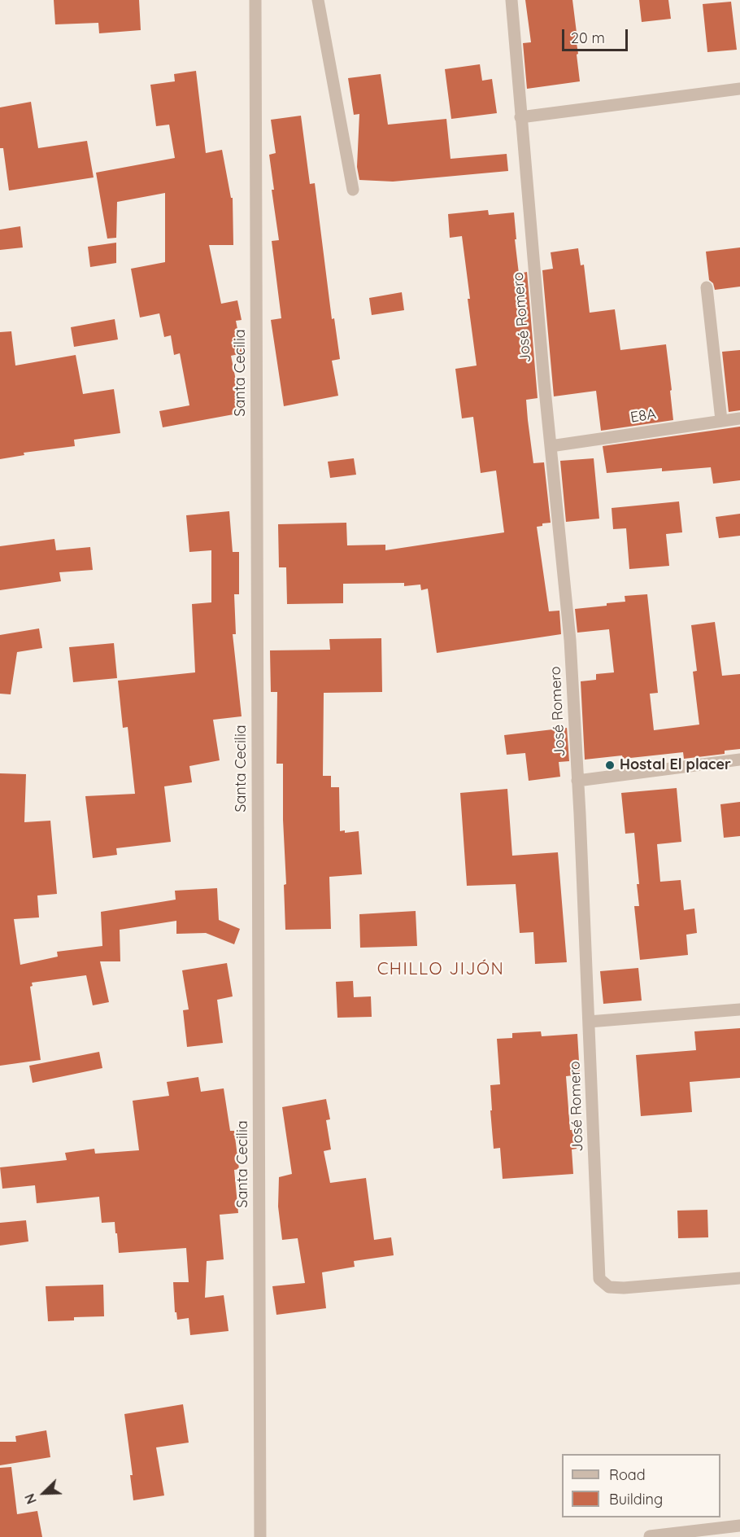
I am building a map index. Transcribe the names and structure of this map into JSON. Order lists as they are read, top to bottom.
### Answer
{
  "streets": {
    "street": ["José Romero", "Santa Cecilia", "E8A"]
  },
  "crossings": [
    ["José Romero", "E8A"]
  ],
  "districts": ["CHILLO JIJÓN"],
  "places": ["Hostal El placer"],
  "legend": ["Road", "Building"],
  "scale_bar": "20 m",
  "north": "bottom left"
}
